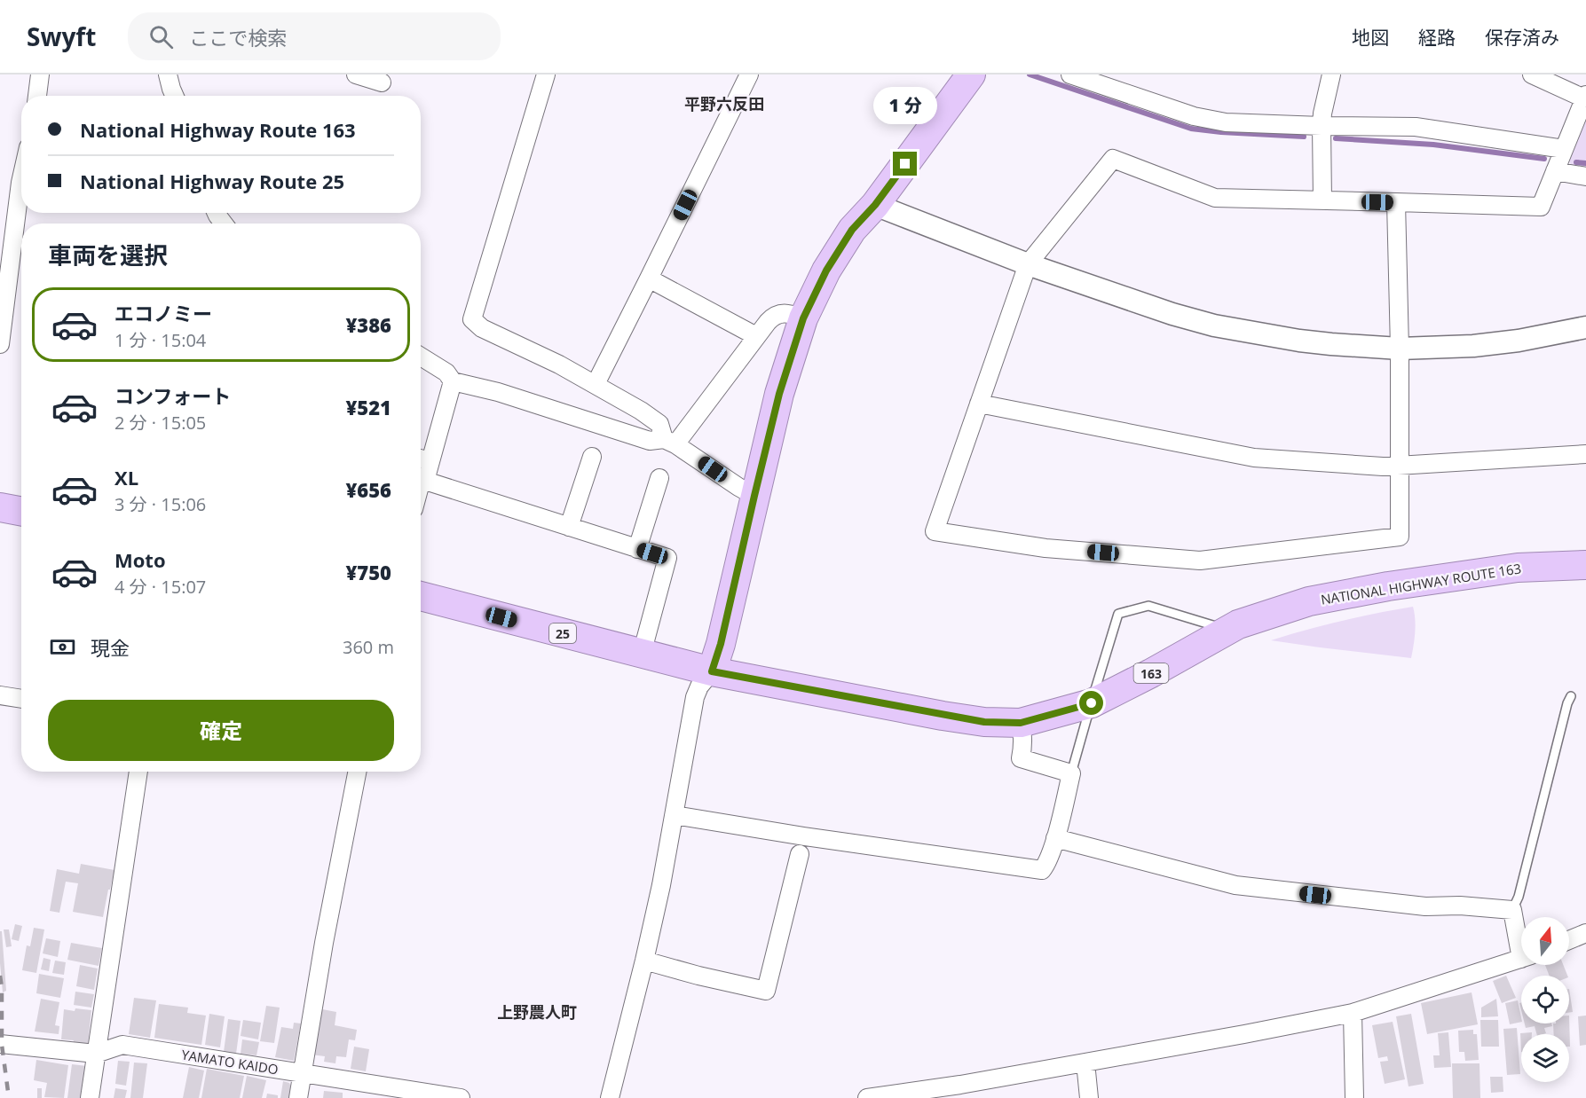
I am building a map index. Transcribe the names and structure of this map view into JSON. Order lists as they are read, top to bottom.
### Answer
{
  "streets": {
    "highway": ["NATIONAL HIGHWAY ROUTE 163", "25", "163"],
    "street": ["YAMATO KAIDO"]
  },
  "crossings": [
    ["NATIONAL HIGHWAY ROUTE 163", "25"]
  ],
  "districts": ["平野六反田", "上野農人町"],
  "north": "top",
  "page": {
    "header": "Swyft",
    "search": "ここで検索",
    "nav": ["地図", "経路", "保存済み"],
    "bubble": "1 分",
    "banner": ["National Highway Route 163", "National Highway Route 25"],
    "heading": "車両を選択",
    "list": [
      {
        "name": "エコノミー",
        "note": "1 分 · 15:04",
        "value": "¥386"
      },
      {
        "name": "コンフォート",
        "note": "2 分 · 15:05",
        "value": "¥521"
      },
      {
        "name": "XL",
        "note": "3 分 · 15:06",
        "value": "¥656"
      },
      {
        "name": "Moto",
        "note": "4 分 · 15:07",
        "value": "¥750"
      }
    ],
    "pay": ["現金", "360 m"],
    "buttons": "確定"
  }
}
